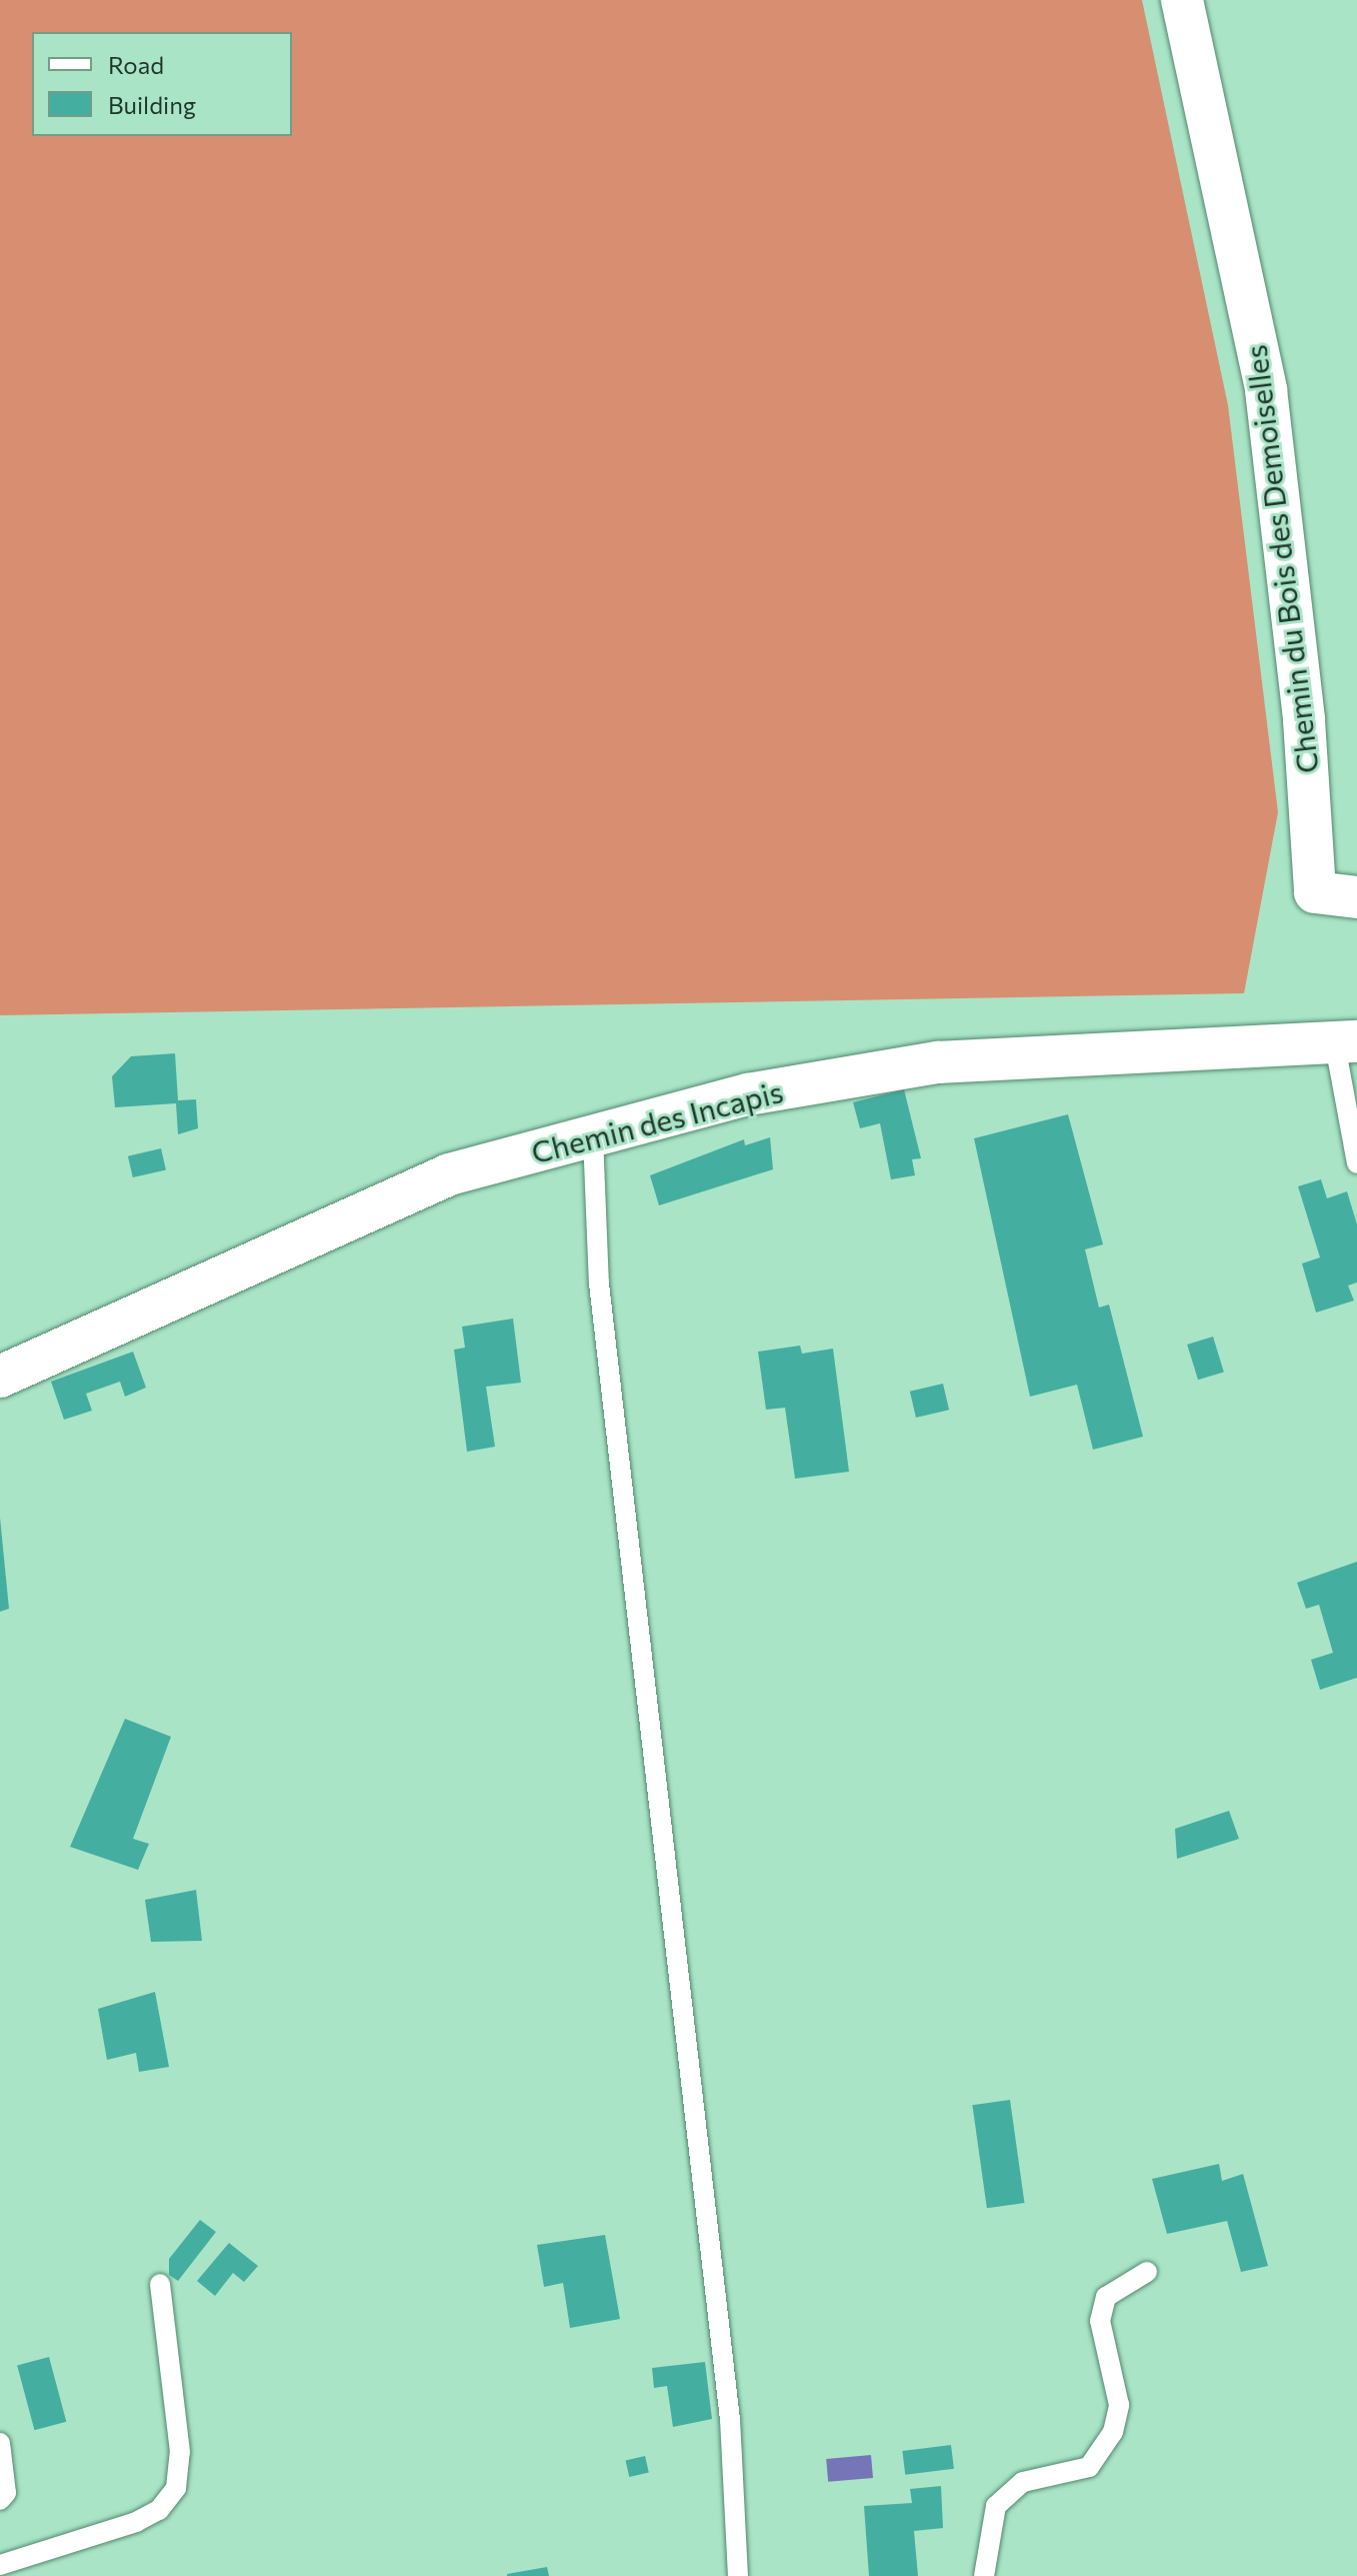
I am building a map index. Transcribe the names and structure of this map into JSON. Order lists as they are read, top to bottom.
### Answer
{
  "streets": {
    "street": ["Chemin du Bois des Demoiselles", "Chemin des Incapis"]
  },
  "legend": ["Road", "Building"]
}
